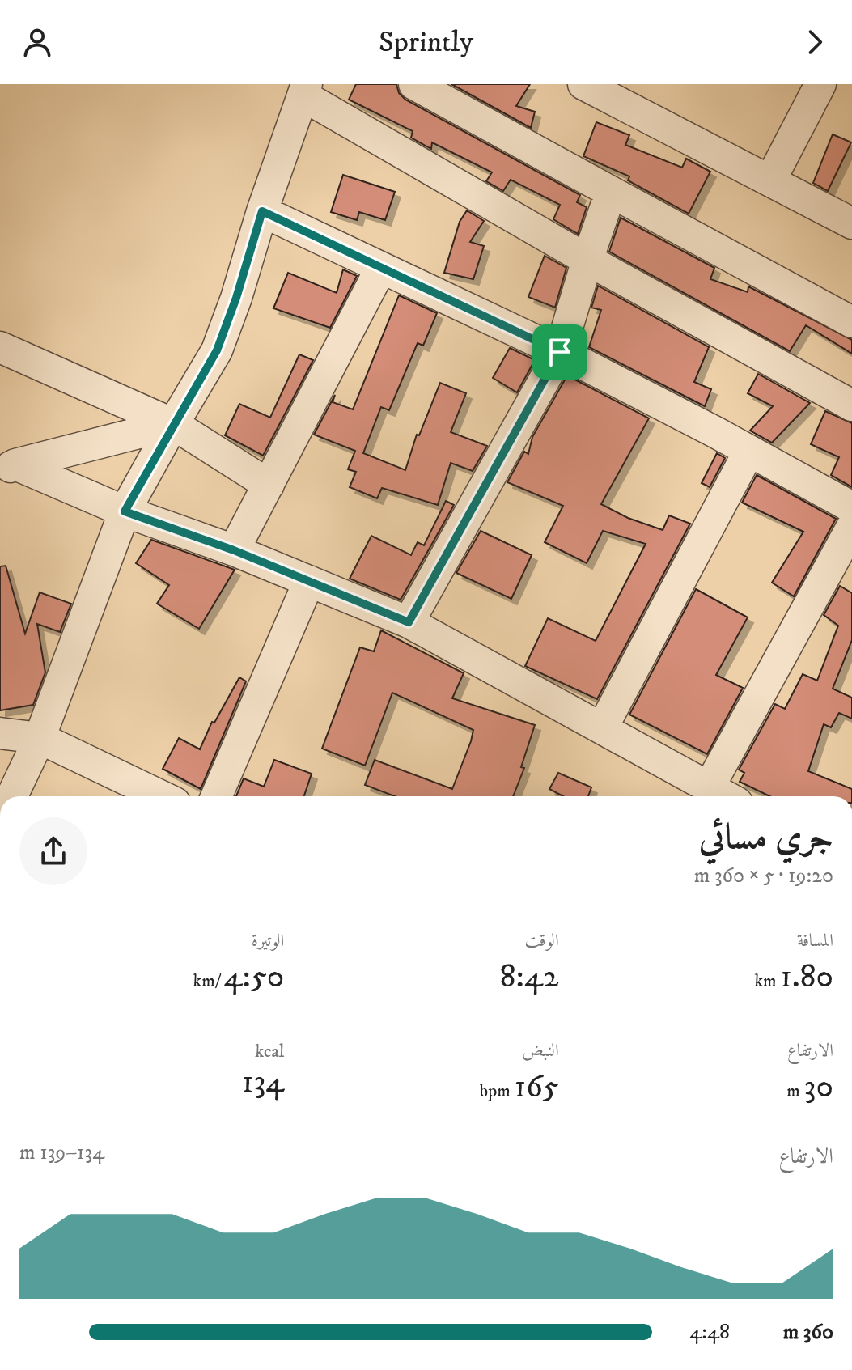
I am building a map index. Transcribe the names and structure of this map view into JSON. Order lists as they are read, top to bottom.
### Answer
{
  "page": {
    "header": "Sprintly",
    "heading": ["جري مسائي", "19:20 · 5 × 360 m"],
    "stats": [
      ["المسافة", "1.80 km"],
      ["الوقت", "8:42"],
      ["الوتيرة", "4:50 /km"],
      ["الارتفاع", "30 m"],
      ["النبض", "165 bpm"],
      ["kcal", "134"]
    ],
    "chart": ["الارتفاع", "134–139 m"],
    "list": [
      {
        "name": "360 m",
        "note": "4:48"
      }
    ]
  }
}
